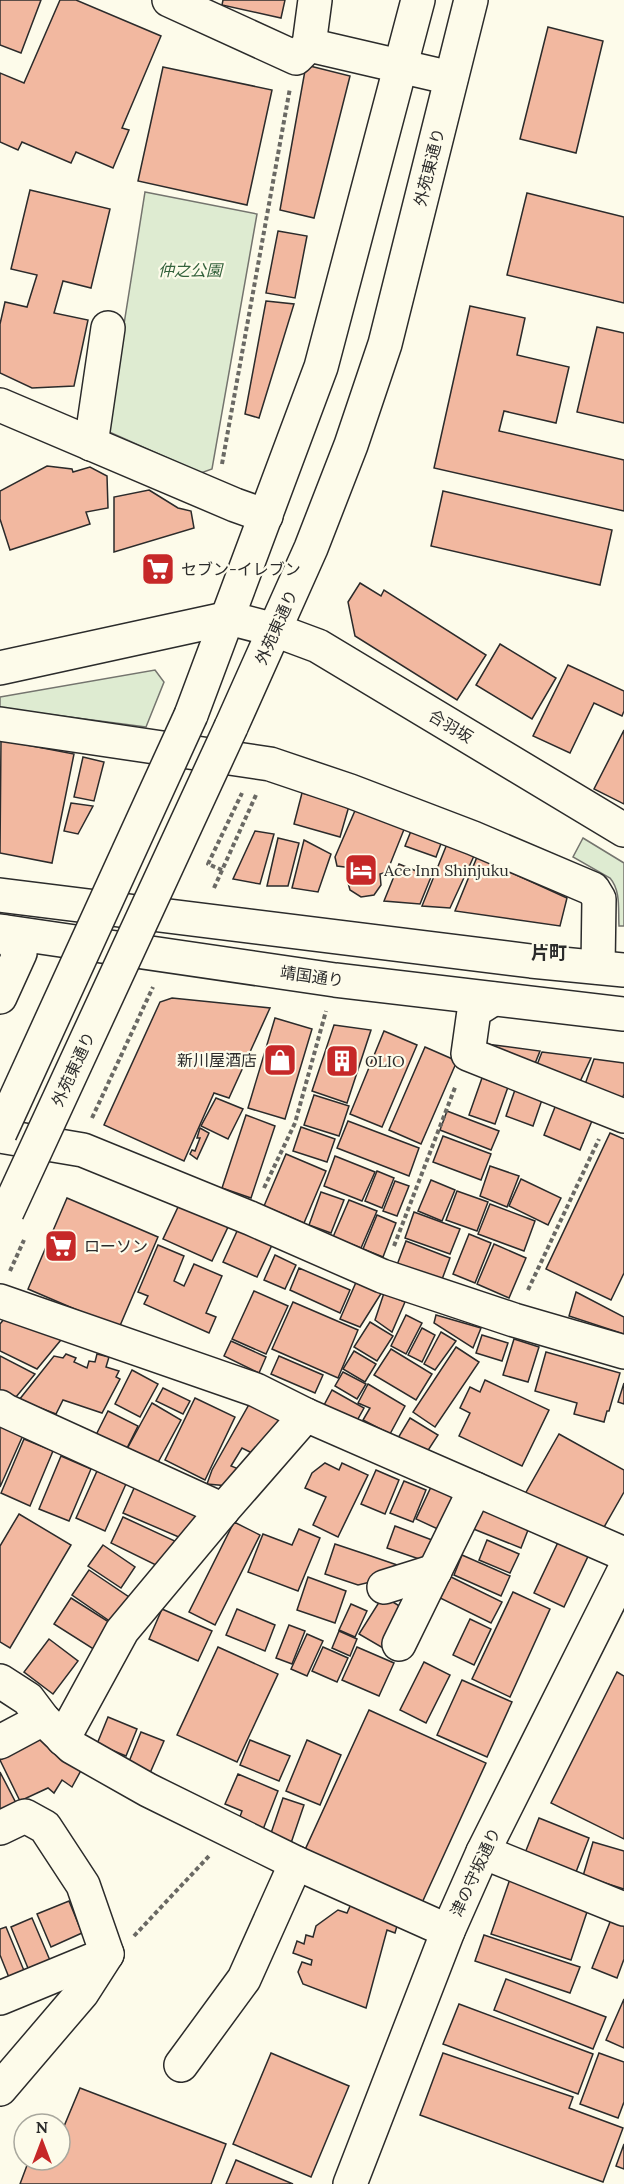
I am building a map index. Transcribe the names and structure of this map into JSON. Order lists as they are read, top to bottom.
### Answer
{
  "streets": {
    "street": [
      "外苑東通り",
      "合羽坂",
      "靖国通り",
      "津の守坂通り"
    ]
  },
  "crossings": [
    ["外苑東通り", "合羽坂"]
  ],
  "districts": ["片町"],
  "parks": ["仲之公園"],
  "places": {
    "supermarket": ["セブン-イレブン", "ローソン"],
    "hotel": ["Ace Inn Shinjuku"],
    "shop": ["新川屋酒店"],
    "building": ["OLIO"]
  },
  "north": "top"
}
